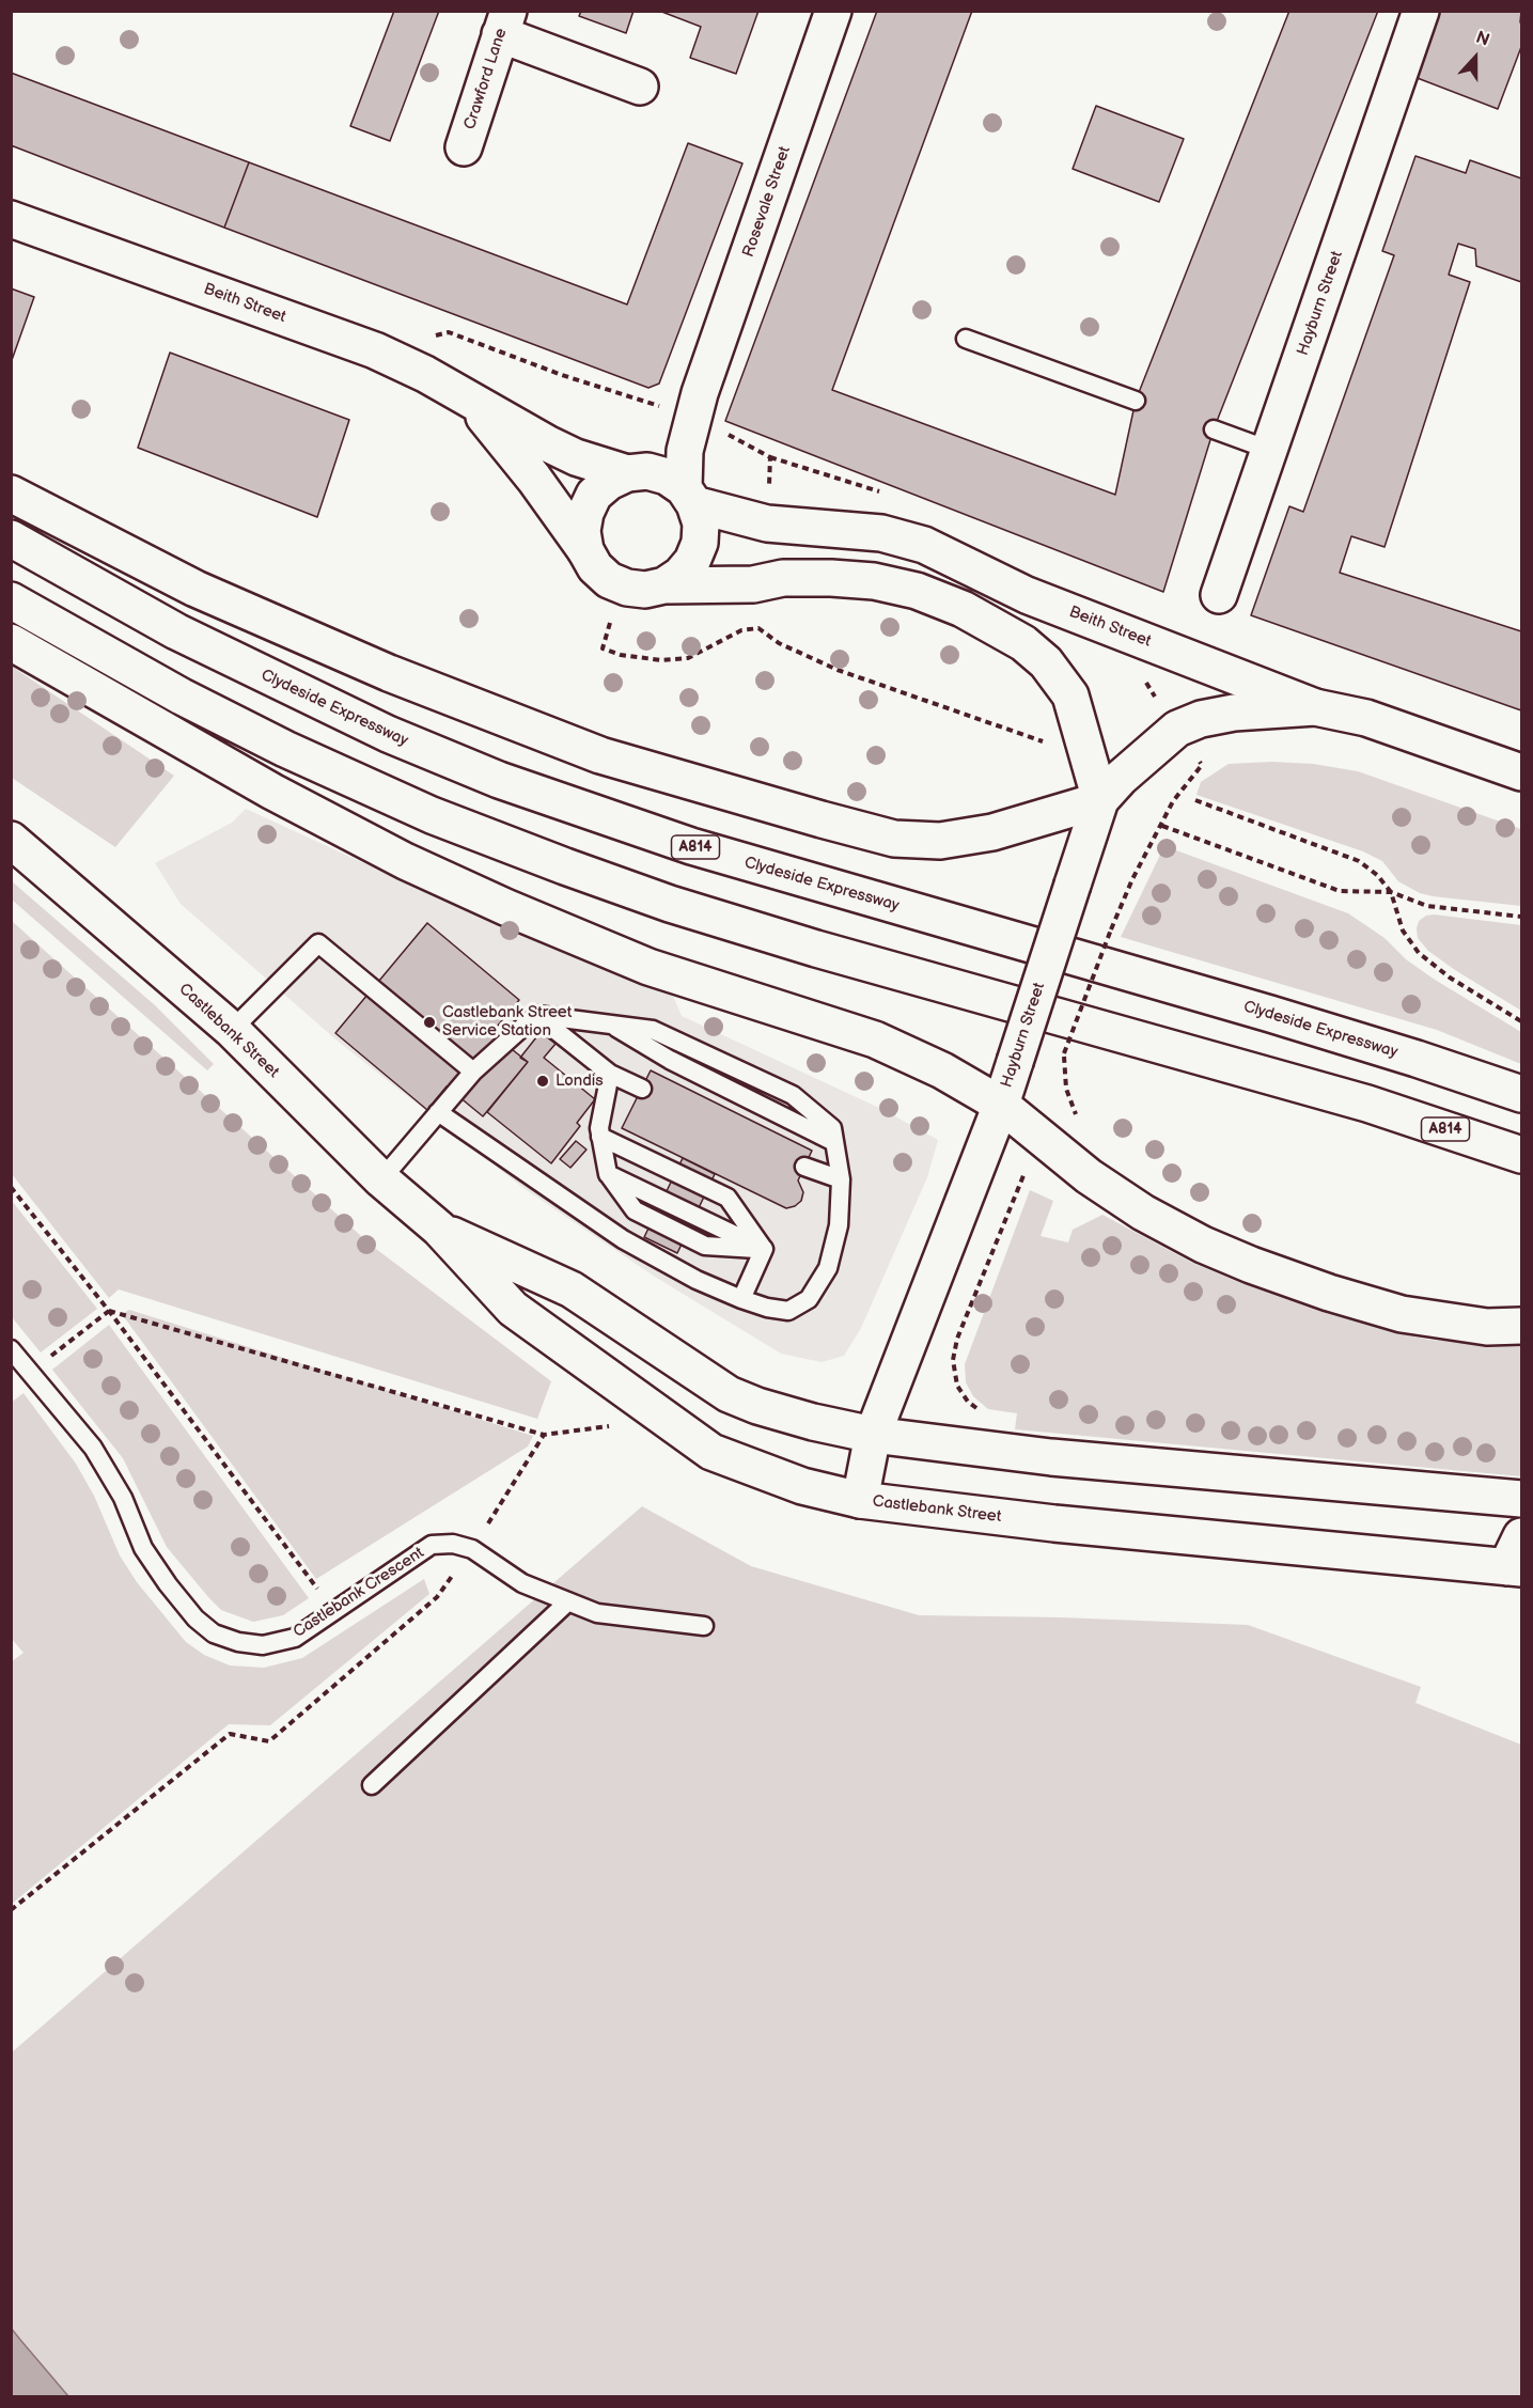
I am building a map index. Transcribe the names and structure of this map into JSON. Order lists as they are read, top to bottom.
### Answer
{
  "streets": {
    "main road": [
      "Crawford Lane",
      "Rosevale Street",
      "Beith Street",
      "Hayburn Street",
      "Clydeside Expressway",
      "A814",
      "Castlebank Street"
    ],
    "lane": ["Castlebank Crescent"]
  },
  "crossings": [
    ["Rosevale Street", "Beith Street"],
    ["Beith Street", "Hayburn Street"],
    ["Hayburn Street", "Castlebank Street"]
  ],
  "places": ["Castlebank Street Service Station", "Londis"],
  "north": "top"
}
